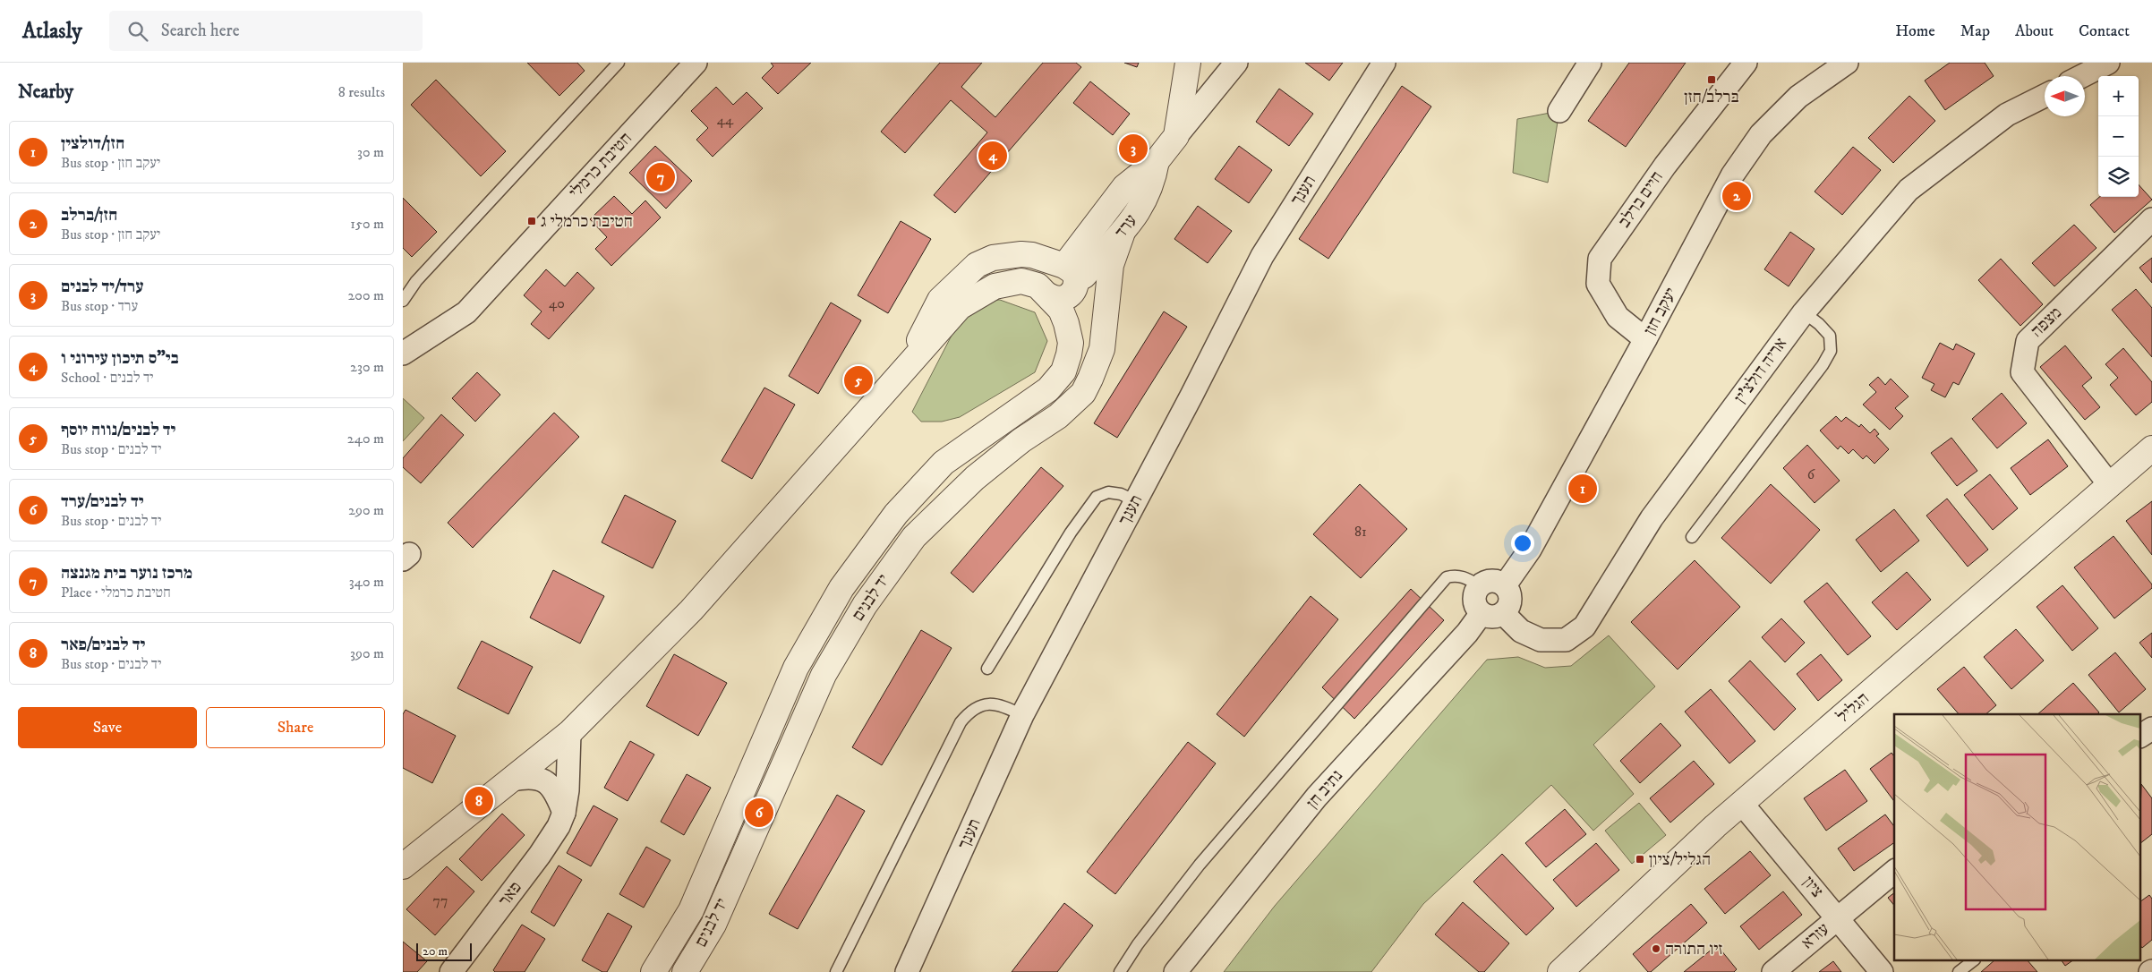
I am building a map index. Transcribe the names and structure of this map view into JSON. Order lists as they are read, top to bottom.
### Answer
{
  "streets": {
    "street": [
      "חטיבת כרמלי",
      "תענך",
      "חיים ברלב",
      "ערד",
      "יעקב חזן",
      "מצפה",
      "אריה דולצ'ין",
      "יד לבנים",
      "הגליל",
      "נתיב חן",
      "ציון",
      "פאר",
      "עזרא"
    ]
  },
  "crossings": [
    ["חיים ברלב", "יעקב חזן"],
    ["ערד", "יד לבנים"],
    ["יעקב חזן", "אריה דולצ'ין"],
    ["יעקב חזן", "נתיב חן"],
    ["מצפה", "הגליל"],
    ["אריה דולצ'ין", "נתיב חן"],
    ["יד לבנים", "פאר"],
    ["הגליל", "ציון"],
    ["ציון", "עזרא"]
  ],
  "places": {
    "transit": ["ברלב/חזן", "חטיבת כרמלי ג", "הגליל/ציון"],
    "other": ["זיו התורה"]
  },
  "house_numbers": [
    "44",
    "40",
    "6",
    "81",
    "77"
  ],
  "scale_bar": "20 m",
  "north": "left",
  "page": {
    "header": "Atlasly",
    "search": "Search here",
    "nav": [
      "Home",
      "Map",
      "About",
      "Contact"
    ],
    "heading": ["Nearby", "8 results"],
    "map_buttons": ["+", "−"],
    "list": [
      {
        "mark": "1",
        "name": "חזן/דולצין",
        "note": "Bus stop · יעקב חזן",
        "value": "30 m"
      },
      {
        "mark": "2",
        "name": "חזן/ברלב",
        "note": "Bus stop · יעקב חזן",
        "value": "150 m"
      },
      {
        "mark": "3",
        "name": "ערד/יד לבנים",
        "note": "Bus stop · ערד",
        "value": "200 m"
      },
      {
        "mark": "4",
        "name": "בי\"ס תיכון עירוני ו",
        "note": "School · יד לבנים",
        "value": "230 m"
      },
      {
        "mark": "5",
        "name": "יד לבנים/נווה יוסף",
        "note": "Bus stop · יד לבנים",
        "value": "240 m"
      },
      {
        "mark": "6",
        "name": "יד לבנים/ערד",
        "note": "Bus stop · יד לבנים",
        "value": "290 m"
      },
      {
        "mark": "7",
        "name": "מרכז נוער בית מגנצה",
        "note": "Place · חטיבת כרמלי",
        "value": "340 m"
      },
      {
        "mark": "8",
        "name": "יד לבנים/פאר",
        "note": "Bus stop · יד לבנים",
        "value": "390 m"
      }
    ],
    "pins": [
      "3",
      "4",
      "7",
      "2",
      "5",
      "1",
      "8",
      "6"
    ],
    "buttons": ["Save", "Share"],
    "scale": "20 m"
  }
}
